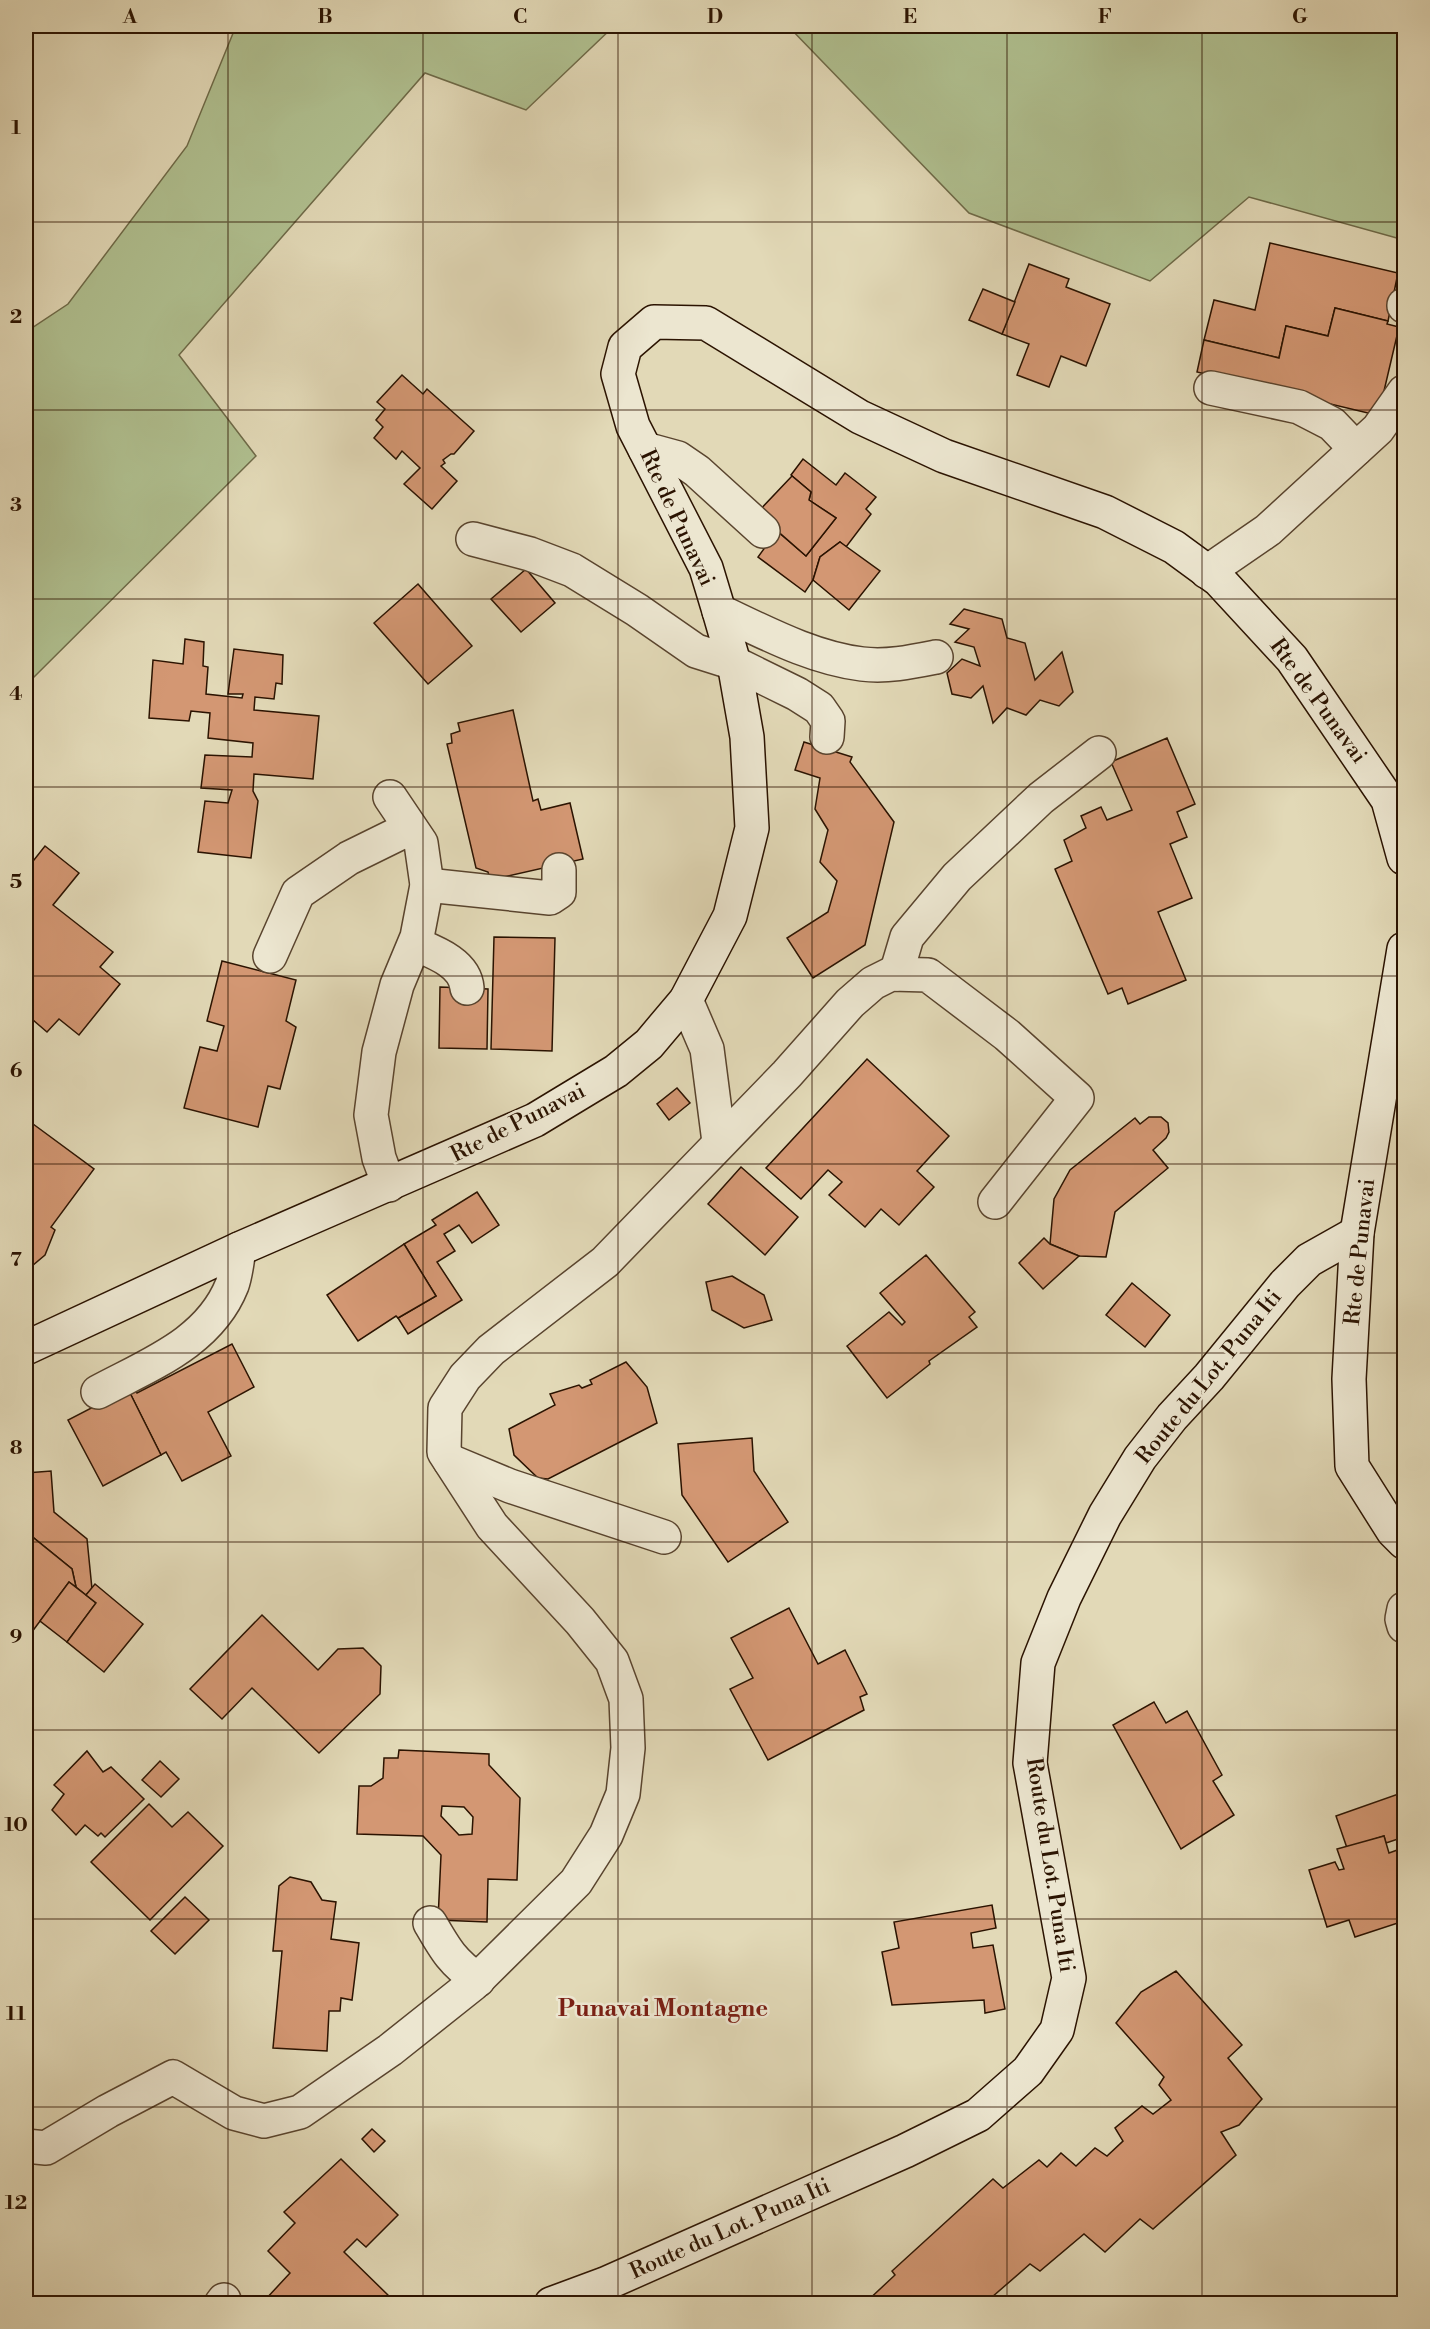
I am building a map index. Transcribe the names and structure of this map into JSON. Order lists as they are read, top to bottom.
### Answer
{
  "streets": {
    "street": ["Rte de Punavai", "Route du Lot. Puna Iti"]
  },
  "crossings": [
    ["Rte de Punavai", "Route du Lot. Puna Iti"]
  ],
  "districts": ["Punavai Montagne"],
  "grid": {
    "columns": [
      "A",
      "B",
      "C",
      "D",
      "E",
      "F",
      "G"
    ],
    "rows": [
      "1",
      "2",
      "3",
      "4",
      "5",
      "6",
      "7",
      "8",
      "9",
      "10",
      "11",
      "12"
    ]
  }
}
